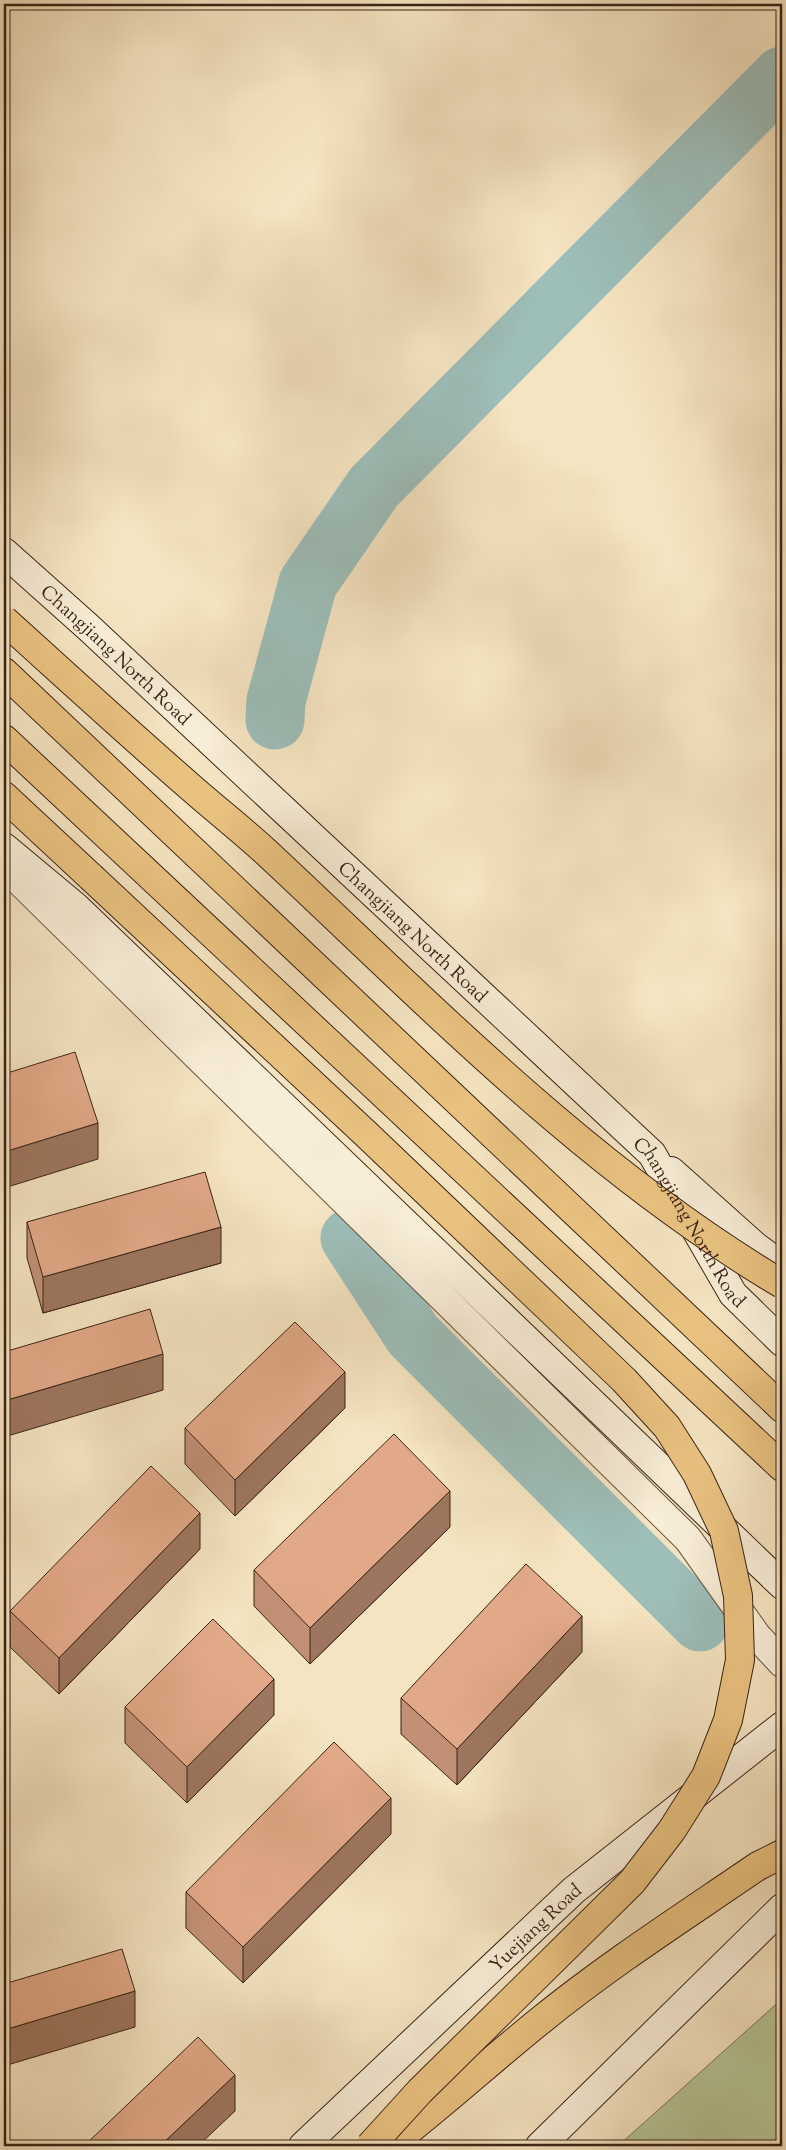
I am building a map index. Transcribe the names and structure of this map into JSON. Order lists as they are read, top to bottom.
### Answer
{
  "streets": {
    "main road": ["Changjiang North Road", "Yuejiang Road"]
  }
}
